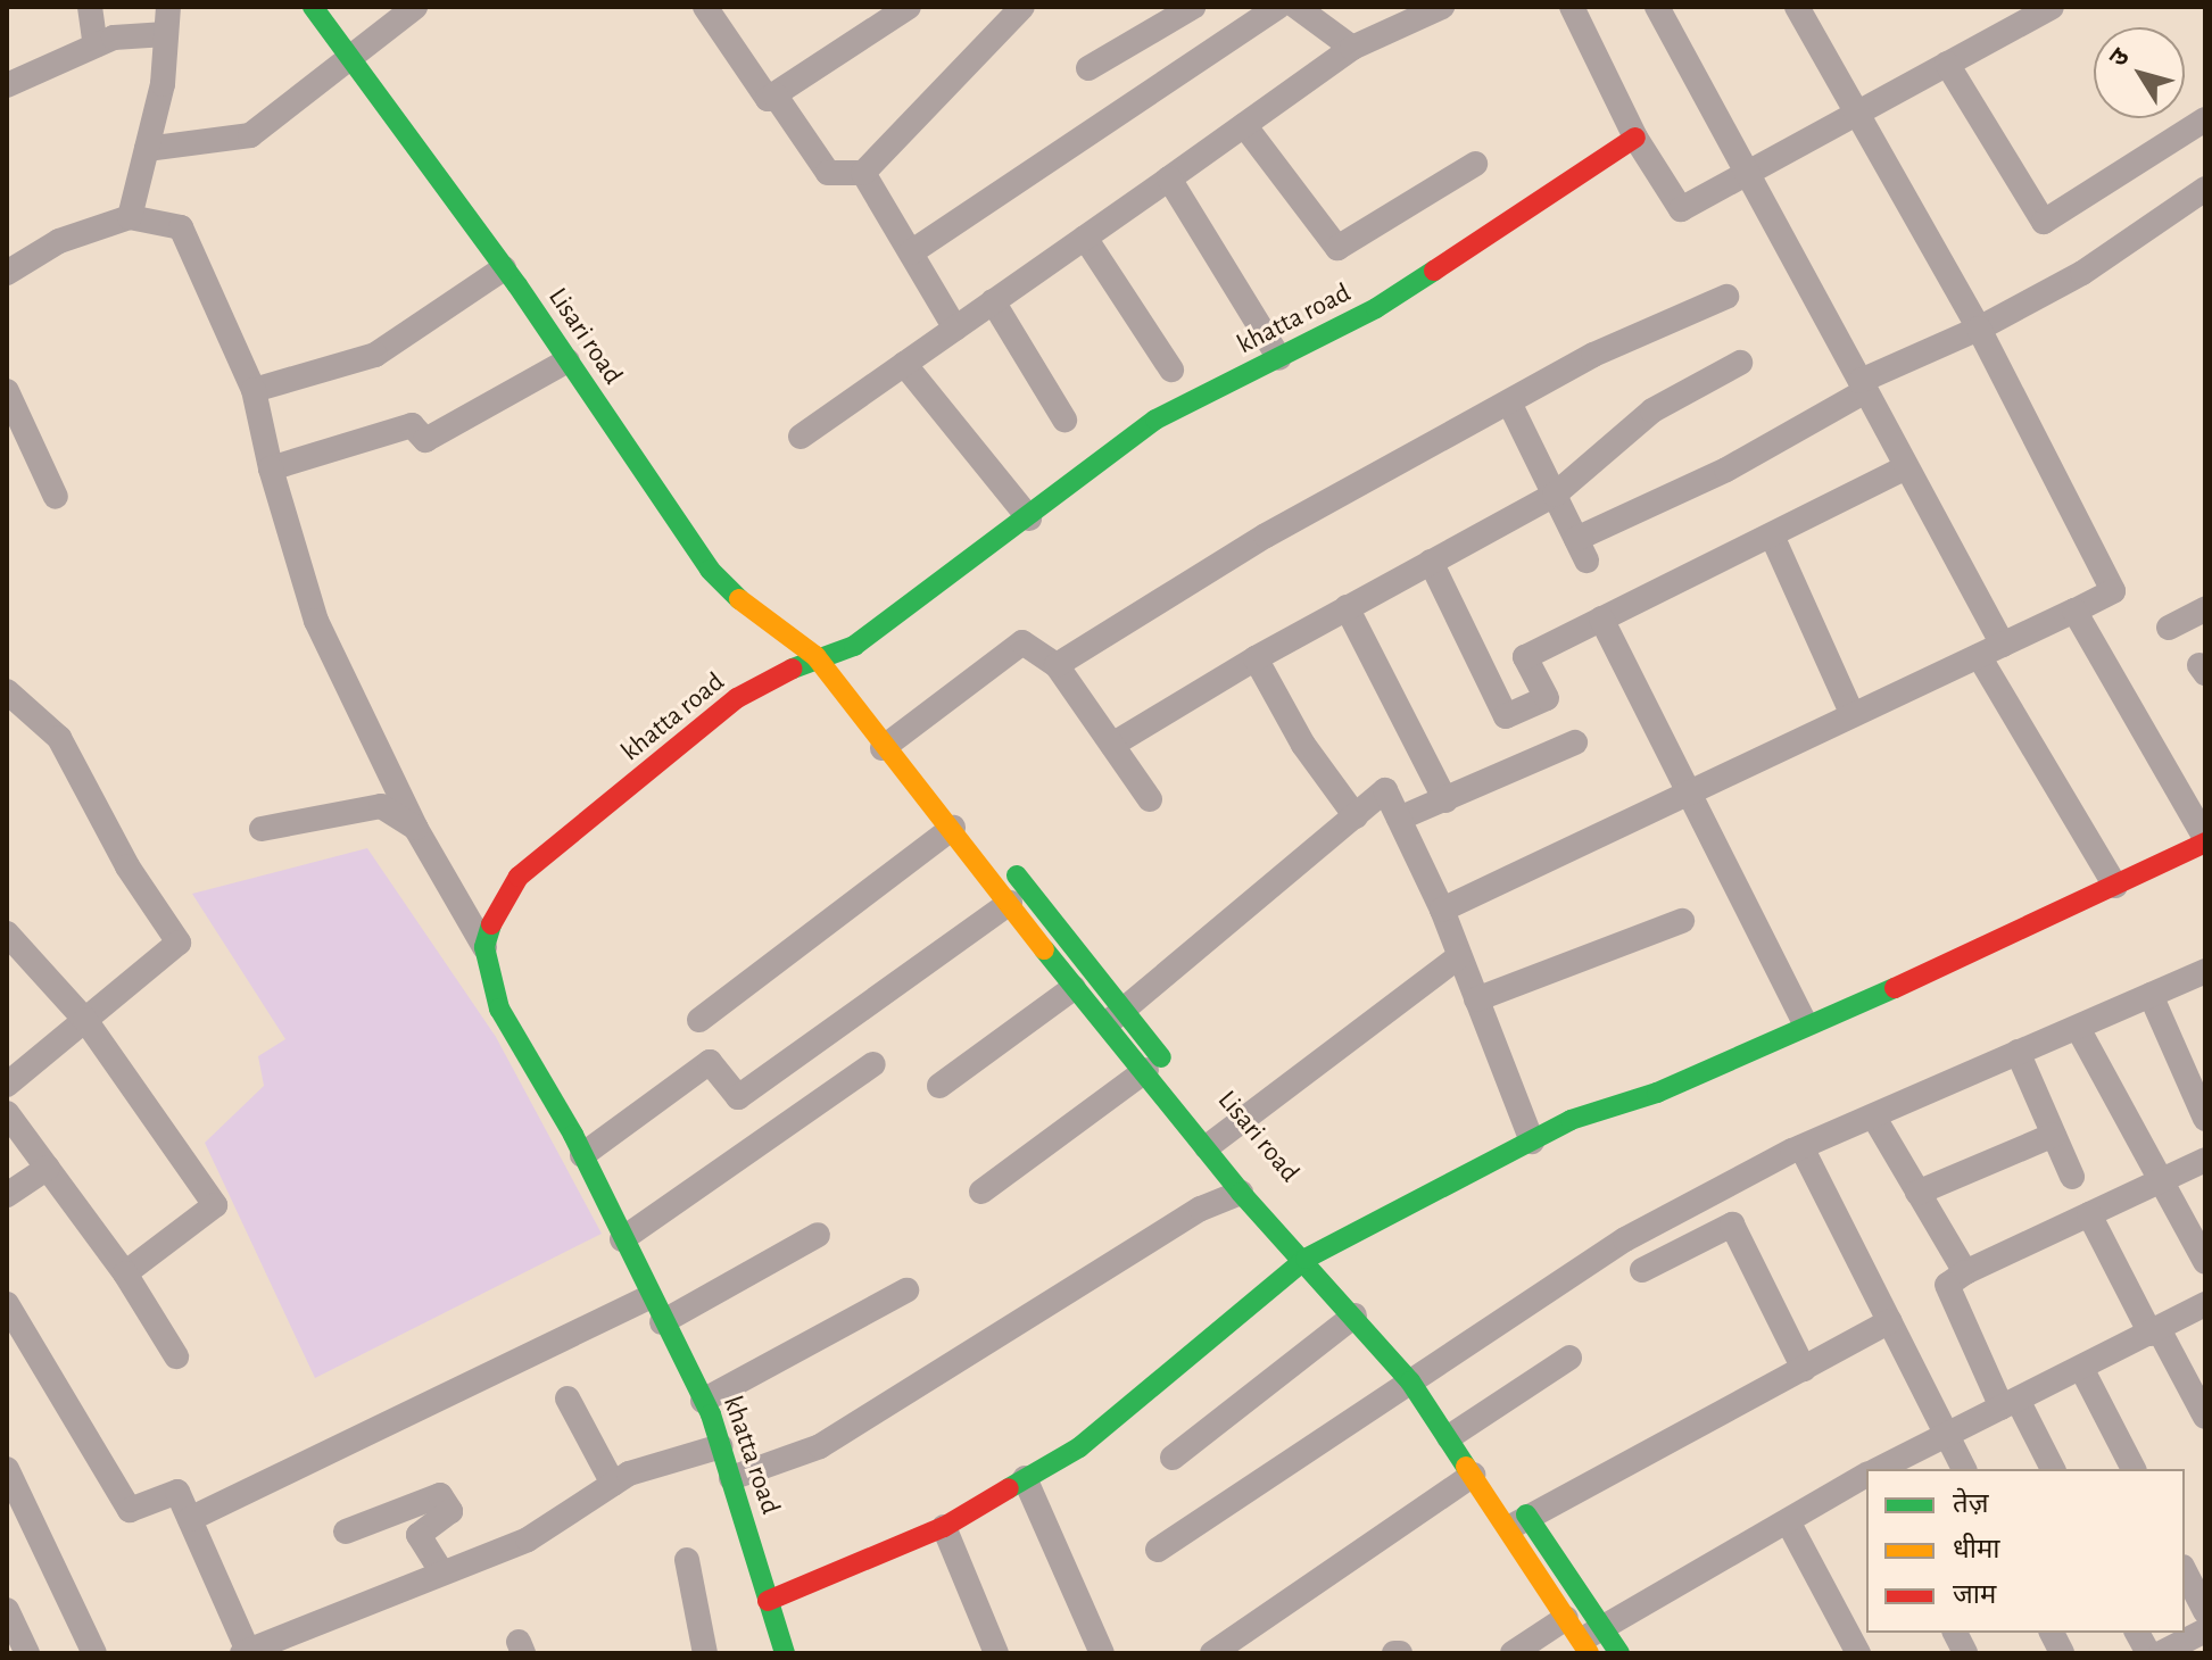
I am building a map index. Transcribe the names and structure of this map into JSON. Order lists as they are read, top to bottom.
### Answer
{
  "streets": {
    "street": ["khatta road", "Lisari road"]
  },
  "crossings": [
    ["khatta road", "Lisari road"]
  ],
  "legend": ["तेज़", "धीमा", "जाम"],
  "north": "top left"
}
